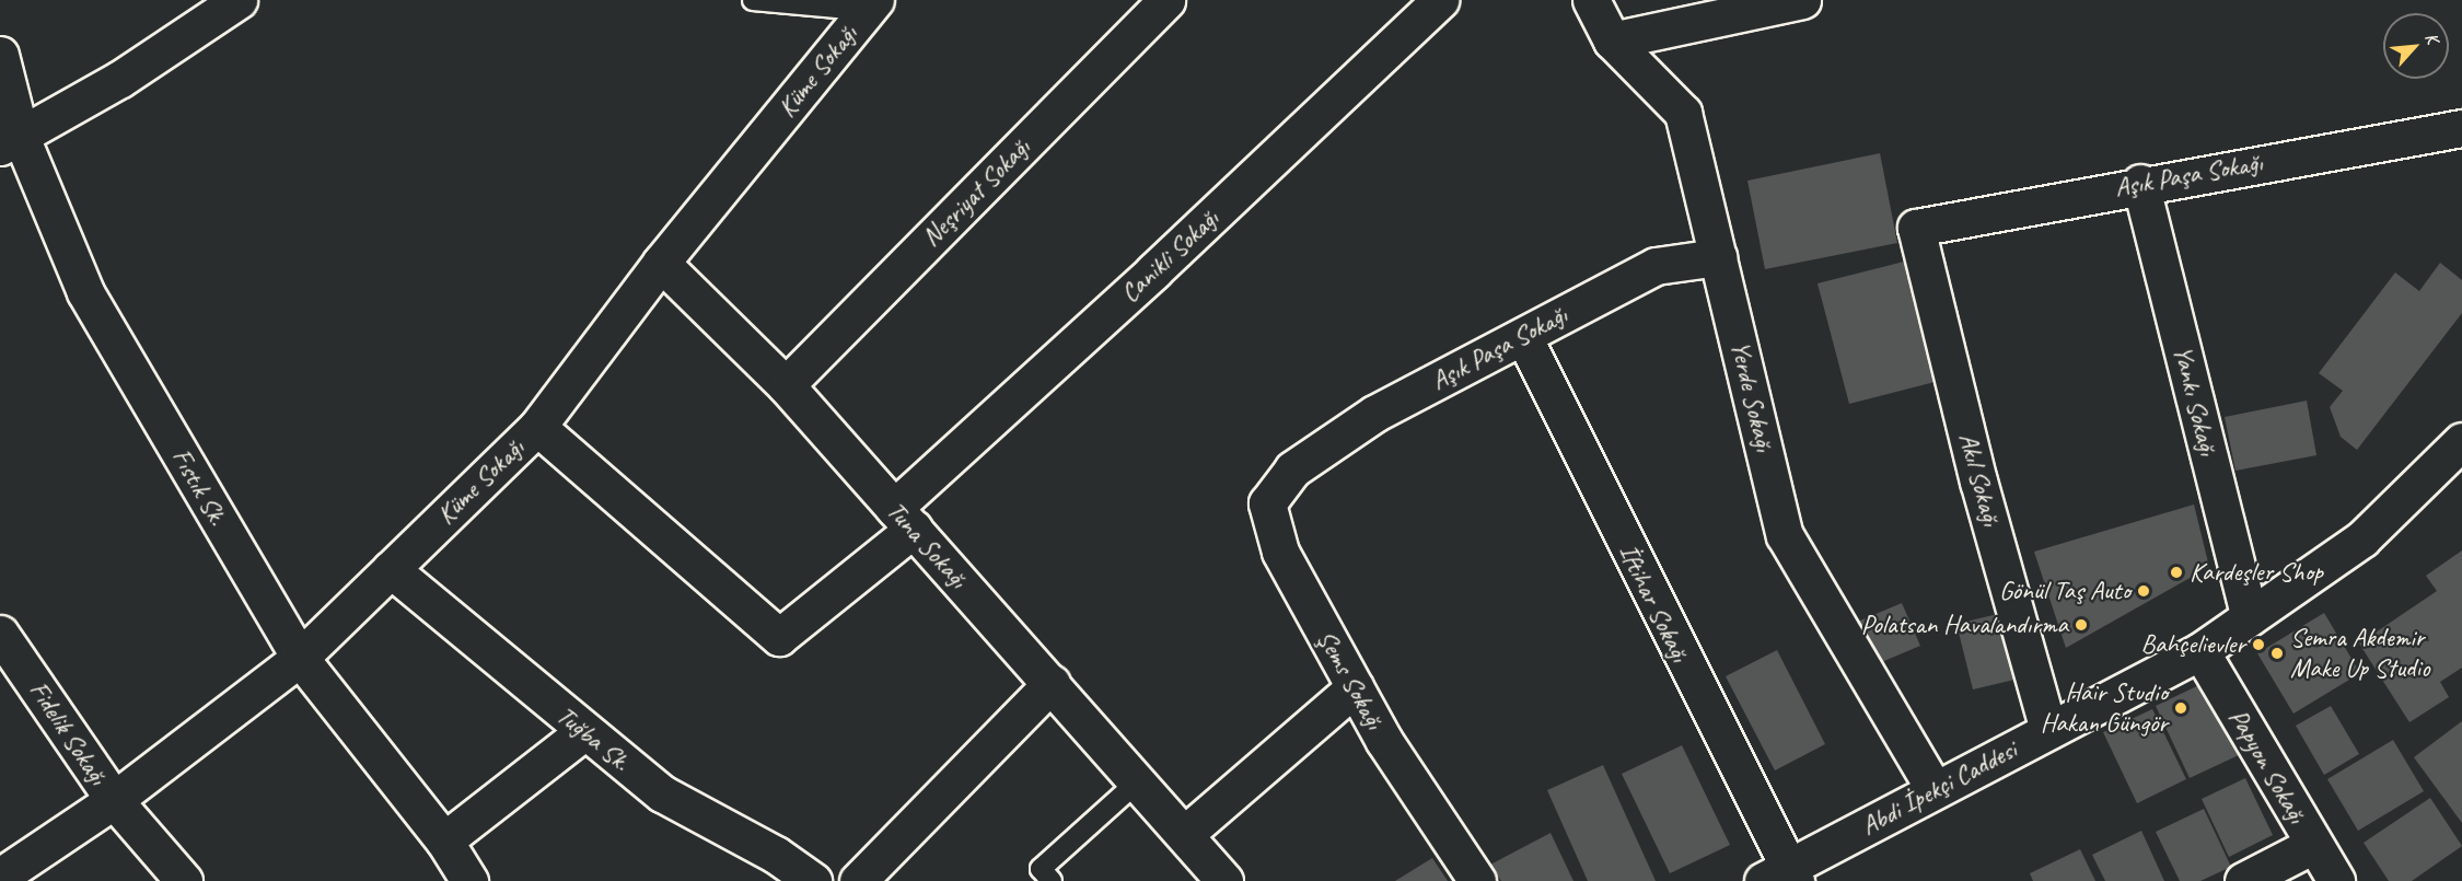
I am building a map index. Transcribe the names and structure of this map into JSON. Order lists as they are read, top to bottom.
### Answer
{
  "streets": {
    "street": [
      "Küme Sokağı",
      "Aşık Paşa Sokağı",
      "Neşriyat Sokağı",
      "Canikli Sokağı",
      "Yerde Sokağı",
      "Yankı Sokağı",
      "Akıl Sokağı",
      "Fıstık Sk.",
      "Tuna Sokağı",
      "İftihar Sokağı",
      "Şems Sokağı",
      "Fidelik Sokağı",
      "Tuğba Sk.",
      "Papyon Sokağı",
      "Abdi İpekçi Caddesi"
    ]
  },
  "crossings": [
    ["Küme Sokağı", "Canikli Sokağı"],
    ["Küme Sokağı", "Fıstık Sk."],
    ["Küme Sokağı", "Tuna Sokağı"],
    ["Küme Sokağı", "Fidelik Sokağı"],
    ["Küme Sokağı", "Tuğba Sk."],
    ["Aşık Paşa Sokağı", "Yerde Sokağı"],
    ["Aşık Paşa Sokağı", "Yankı Sokağı"],
    ["Aşık Paşa Sokağı", "Akıl Sokağı"],
    ["Aşık Paşa Sokağı", "İftihar Sokağı"],
    ["Aşık Paşa Sokağı", "Şems Sokağı"],
    ["Neşriyat Sokağı", "Tuna Sokağı"],
    ["Canikli Sokağı", "Tuna Sokağı"],
    ["Yerde Sokağı", "Abdi İpekçi Caddesi"],
    ["Yankı Sokağı", "Abdi İpekçi Caddesi"],
    ["Akıl Sokağı", "Abdi İpekçi Caddesi"],
    ["İftihar Sokağı", "Abdi İpekçi Caddesi"],
    ["Papyon Sokağı", "Abdi İpekçi Caddesi"]
  ],
  "places": [
    "Kardeşler Shop",
    "Gönül Taş Auto",
    "Polatsan Havalandırma",
    "Bahçelievler",
    "Semra Akdemir Make Up Studio",
    "Hair Studio Hakan Güngör"
  ],
  "north": "top right"
}
